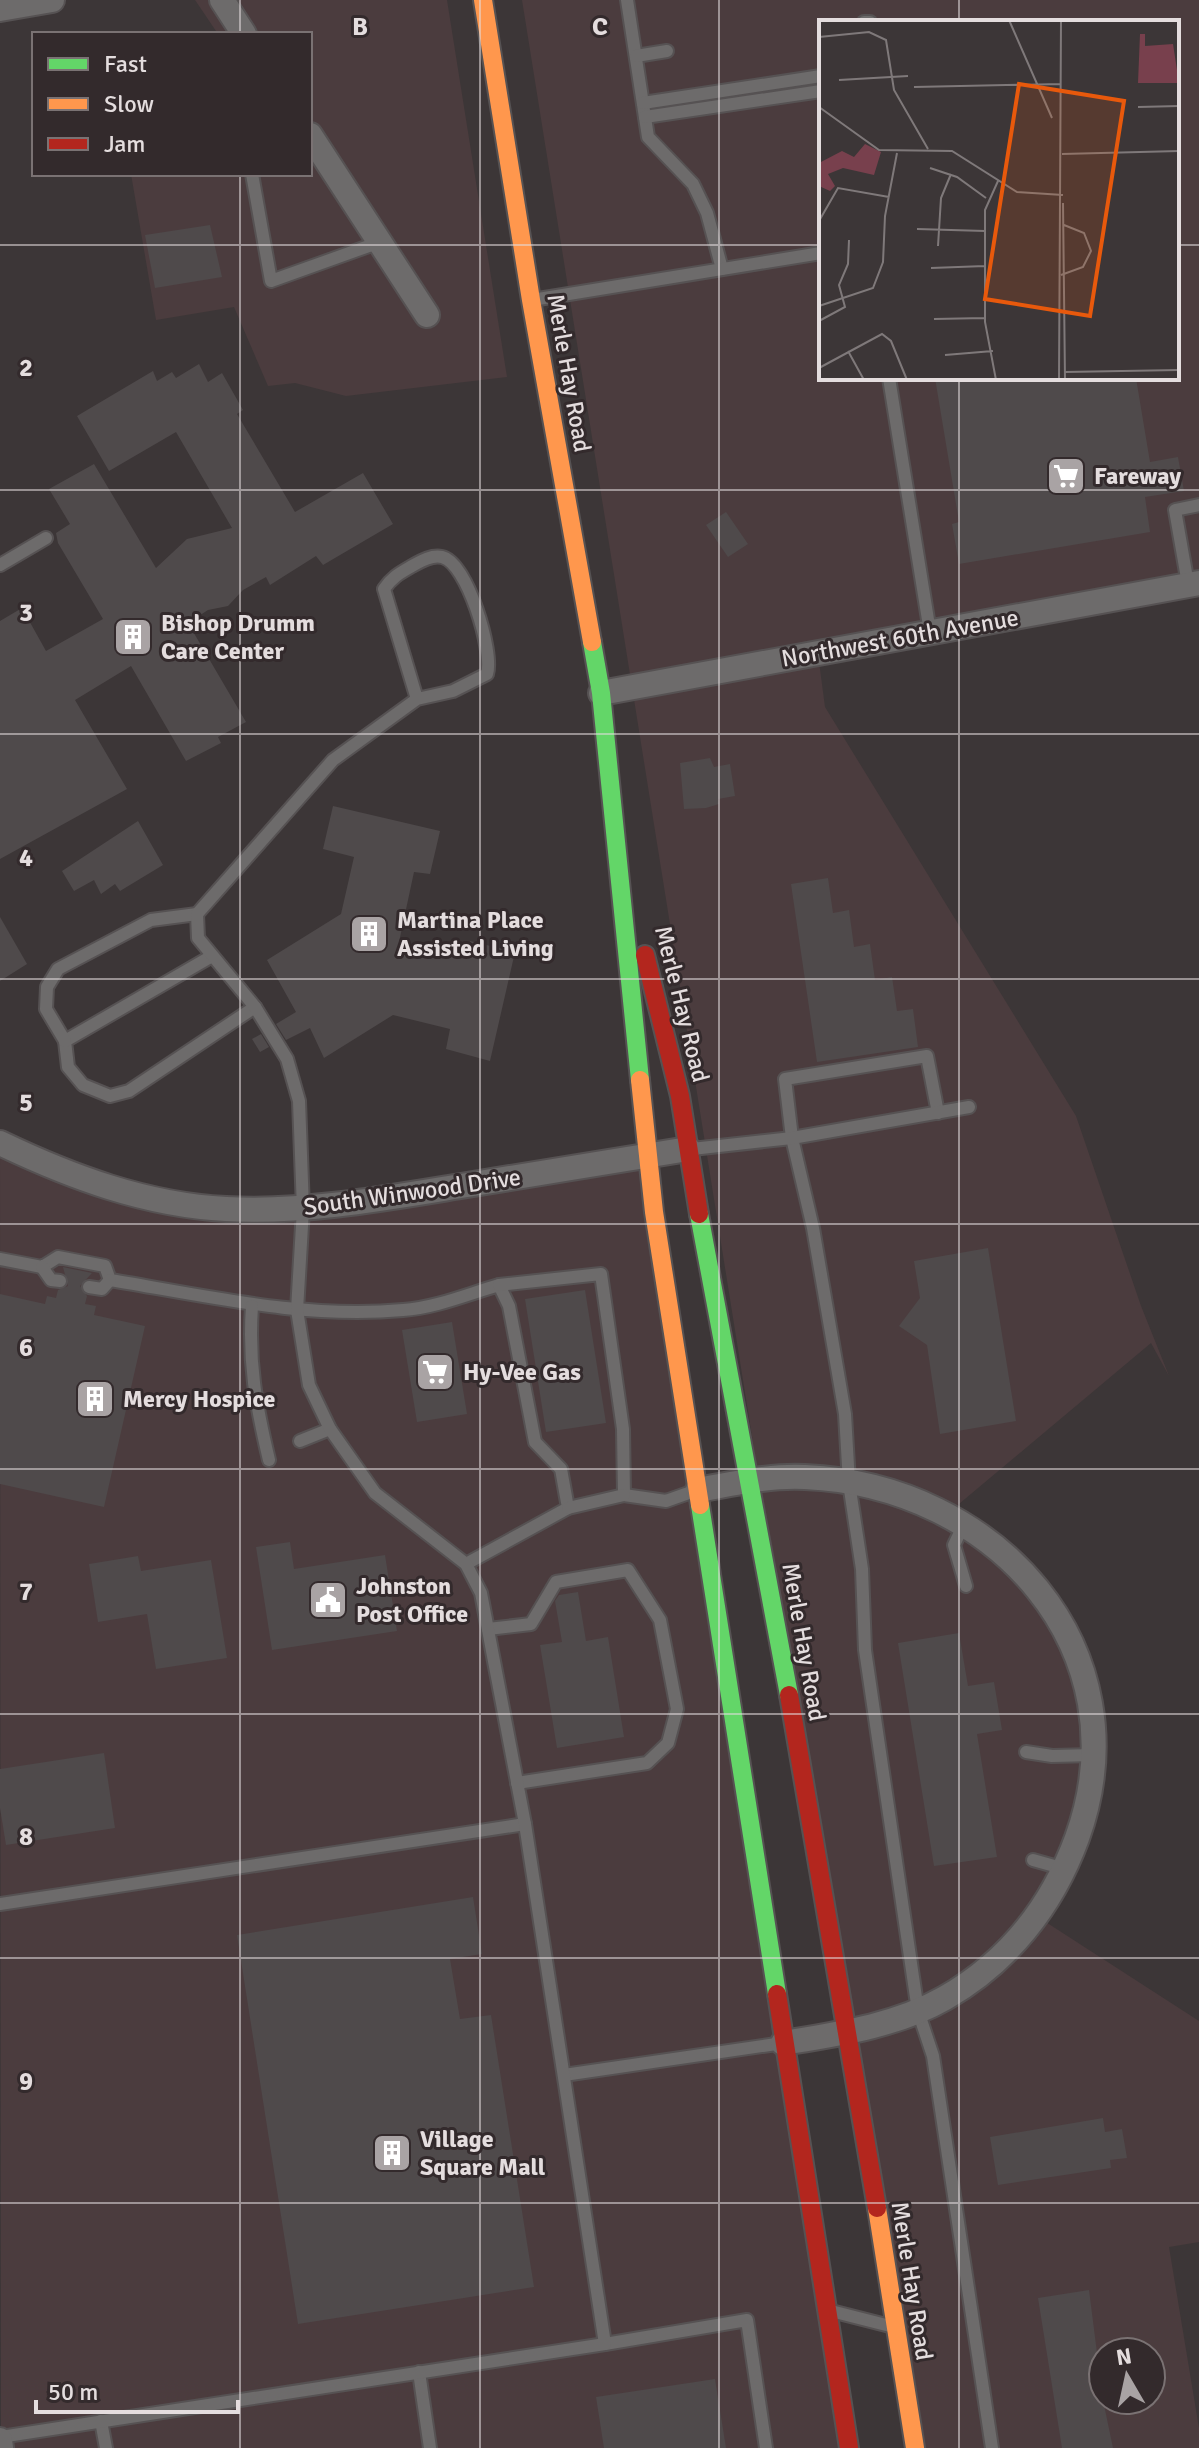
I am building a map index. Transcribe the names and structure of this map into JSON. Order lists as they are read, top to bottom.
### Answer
{
  "streets": {
    "main road": ["Merle Hay Road"],
    "street": ["Northwest 60th Avenue", "South Winwood Drive"]
  },
  "crossings": [
    ["Merle Hay Road", "Northwest 60th Avenue"],
    ["Merle Hay Road", "South Winwood Drive"]
  ],
  "places": {
    "supermarket": ["Fareway", "Hy-Vee Gas"],
    "building": [
      "Bishop Drumm Care Center",
      "Martina Place Assisted Living",
      "Mercy Hospice",
      "Village Square Mall"
    ],
    "public building": ["Johnston Post Office"]
  },
  "legend": ["Fast", "Slow", "Jam"],
  "scale_bar": "50 m",
  "north": "top",
  "grid": {
    "columns": ["B", "C"],
    "rows": [
      "2",
      "3",
      "4",
      "5",
      "6",
      "7",
      "8",
      "9"
    ]
  }
}
